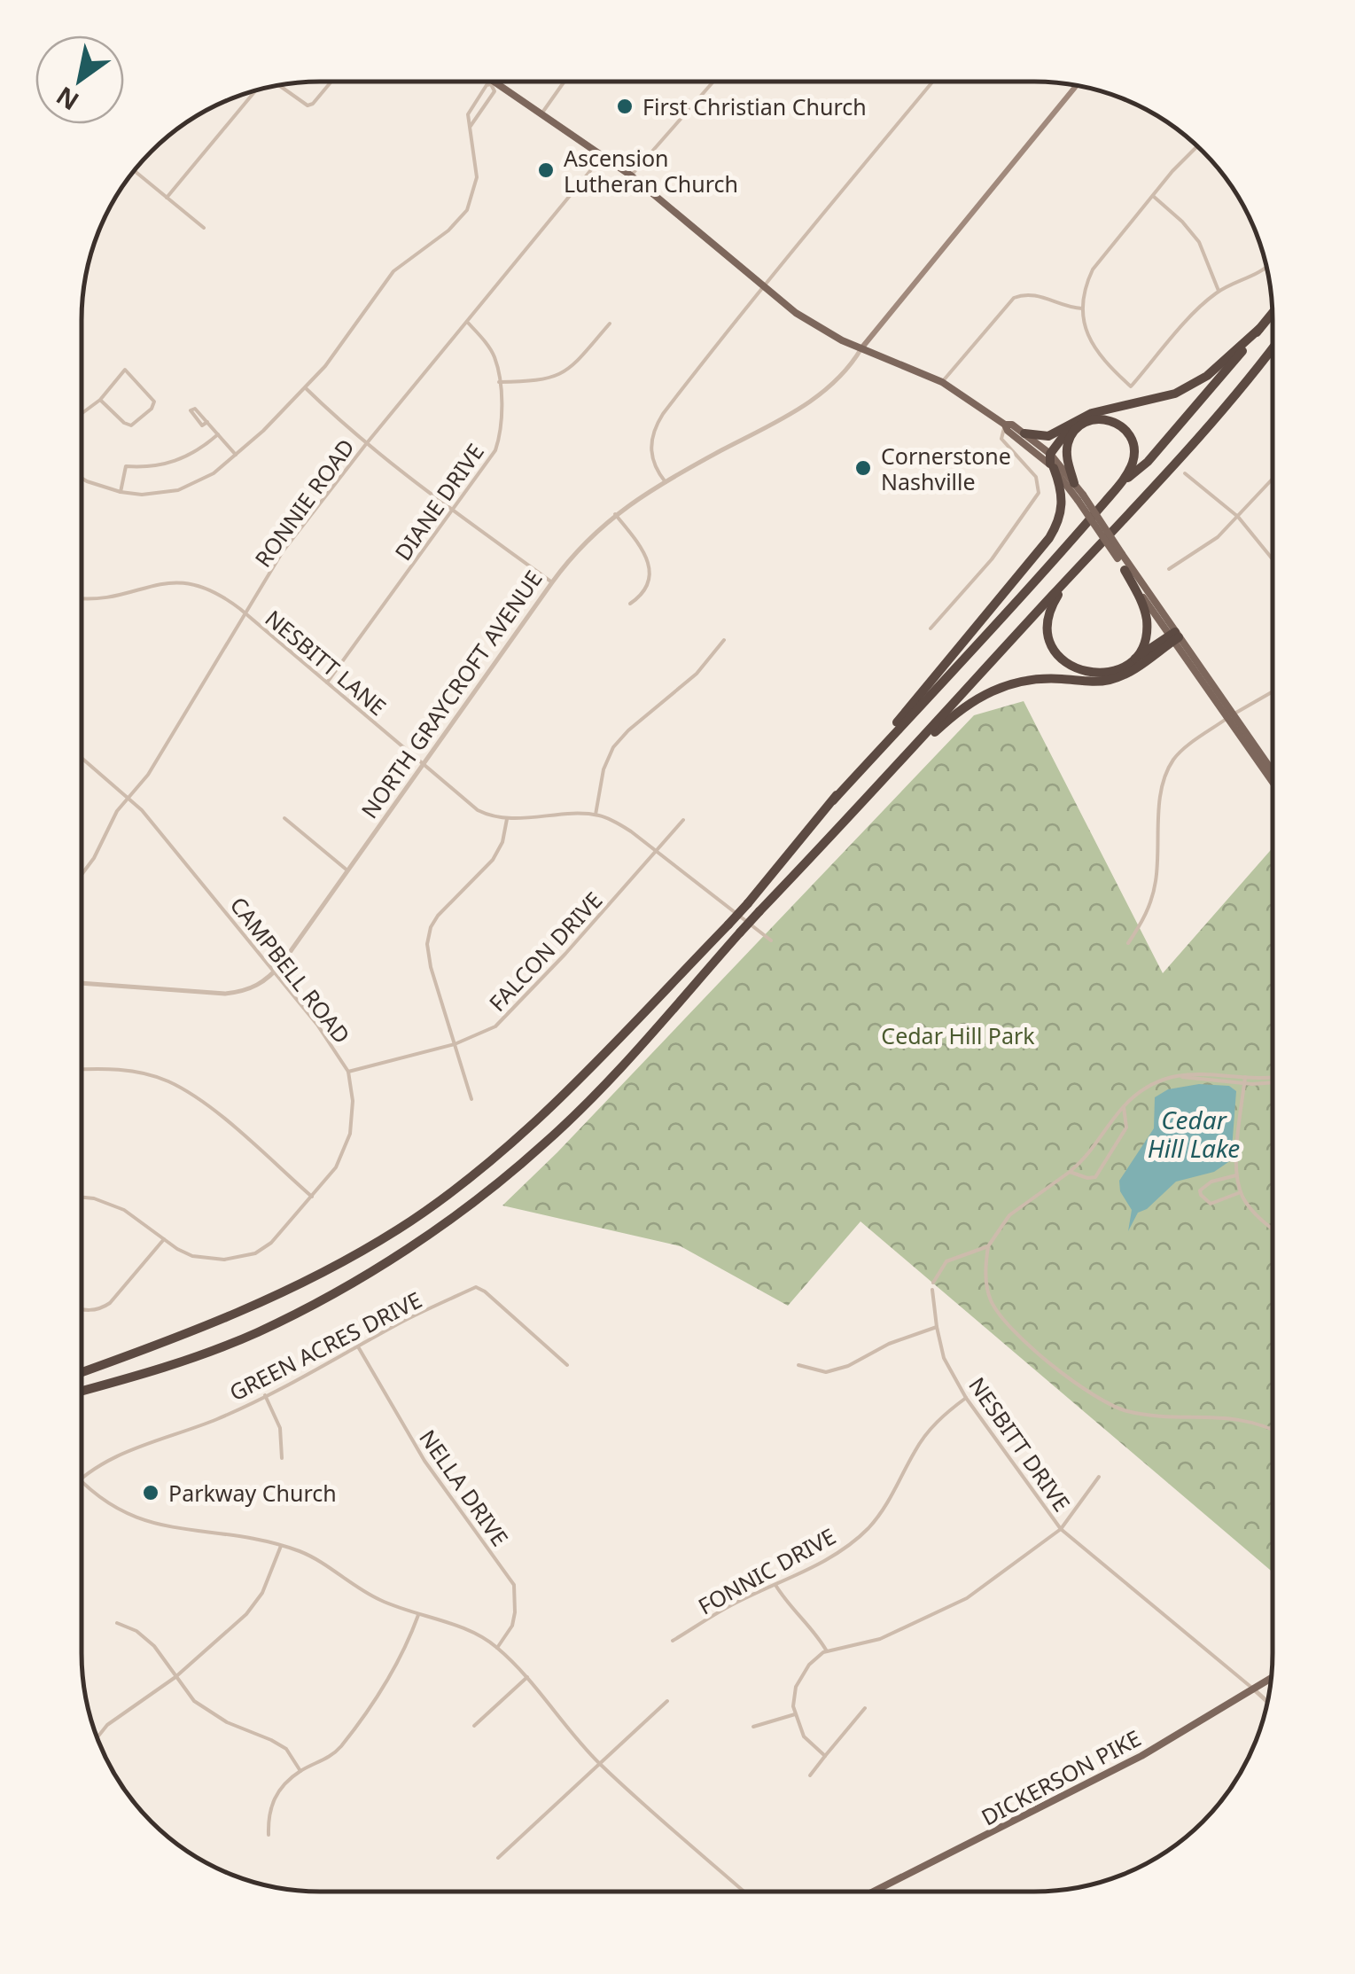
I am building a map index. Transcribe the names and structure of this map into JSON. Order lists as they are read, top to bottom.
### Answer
{
  "streets": {
    "main road": ["DICKERSON PIKE"],
    "street": [
      "DIANE DRIVE",
      "RONNIE ROAD",
      "NESBITT LANE",
      "NORTH GRAYCROFT AVENUE",
      "FALCON DRIVE",
      "CAMPBELL ROAD",
      "GREEN ACRES DRIVE",
      "NESBITT DRIVE",
      "NELLA DRIVE",
      "FONNIC DRIVE"
    ]
  },
  "crossings": [
    ["DIANE DRIVE", "RONNIE ROAD"],
    ["DIANE DRIVE", "NESBITT LANE"],
    ["RONNIE ROAD", "NESBITT LANE"],
    ["RONNIE ROAD", "CAMPBELL ROAD"],
    ["NESBITT LANE", "NORTH GRAYCROFT AVENUE"],
    ["NORTH GRAYCROFT AVENUE", "CAMPBELL ROAD"],
    ["FALCON DRIVE", "CAMPBELL ROAD"],
    ["GREEN ACRES DRIVE", "NELLA DRIVE"],
    ["NESBITT DRIVE", "FONNIC DRIVE"],
    ["NESBITT DRIVE", "DICKERSON PIKE"]
  ],
  "water": ["Cedar Hill Lake"],
  "parks": ["Cedar Hill Park"],
  "places": [
    "First Christian Church",
    "Ascension Lutheran Church",
    "Cornerstone Nashville",
    "Parkway Church"
  ],
  "north": "bottom left"
}
